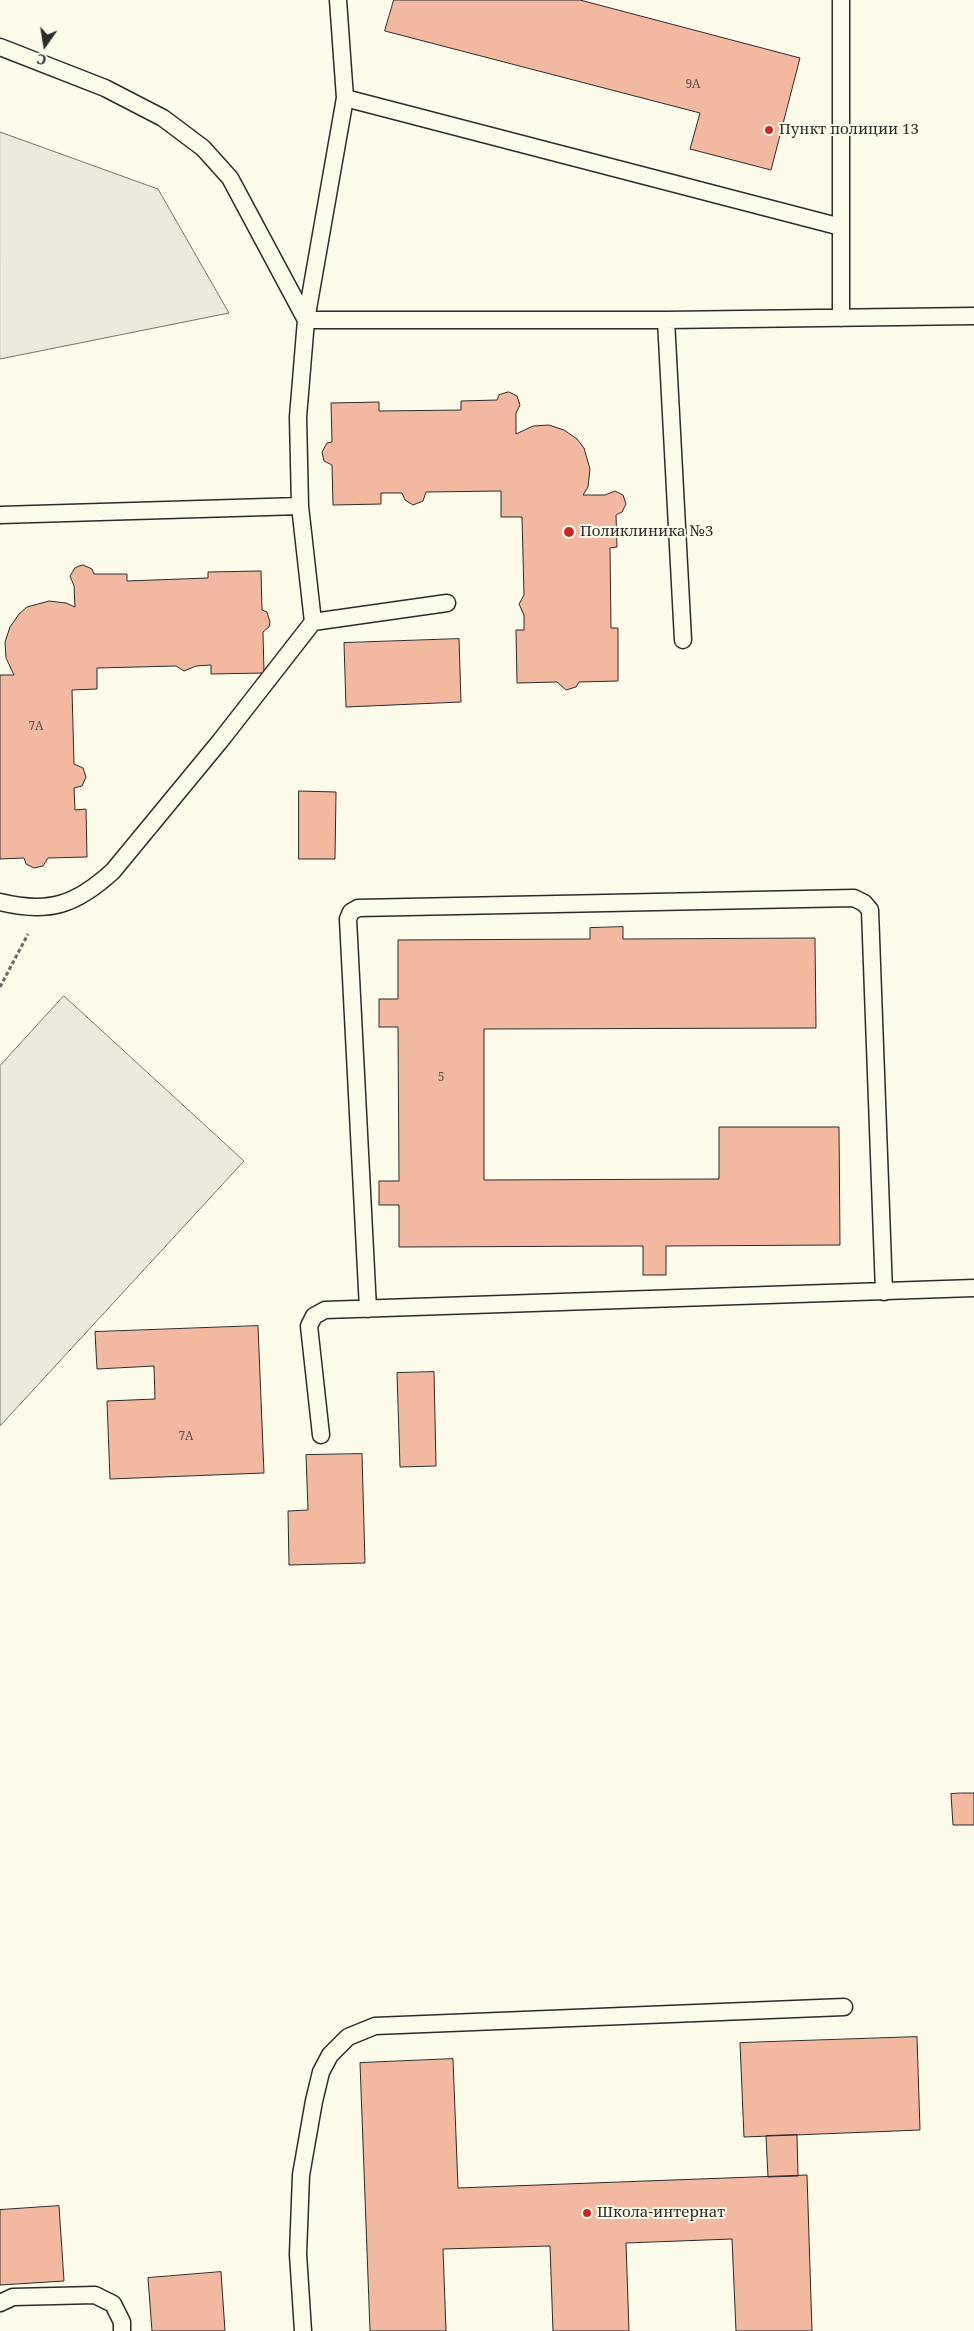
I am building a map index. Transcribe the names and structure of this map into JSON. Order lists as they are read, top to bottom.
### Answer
{
  "places": ["Пункт полиции 13", "Поликлиника №3", "Школа-интернат"],
  "house_numbers": [
    "9А",
    "7А",
    "5",
    "7А"
  ],
  "north": "bottom"
}
